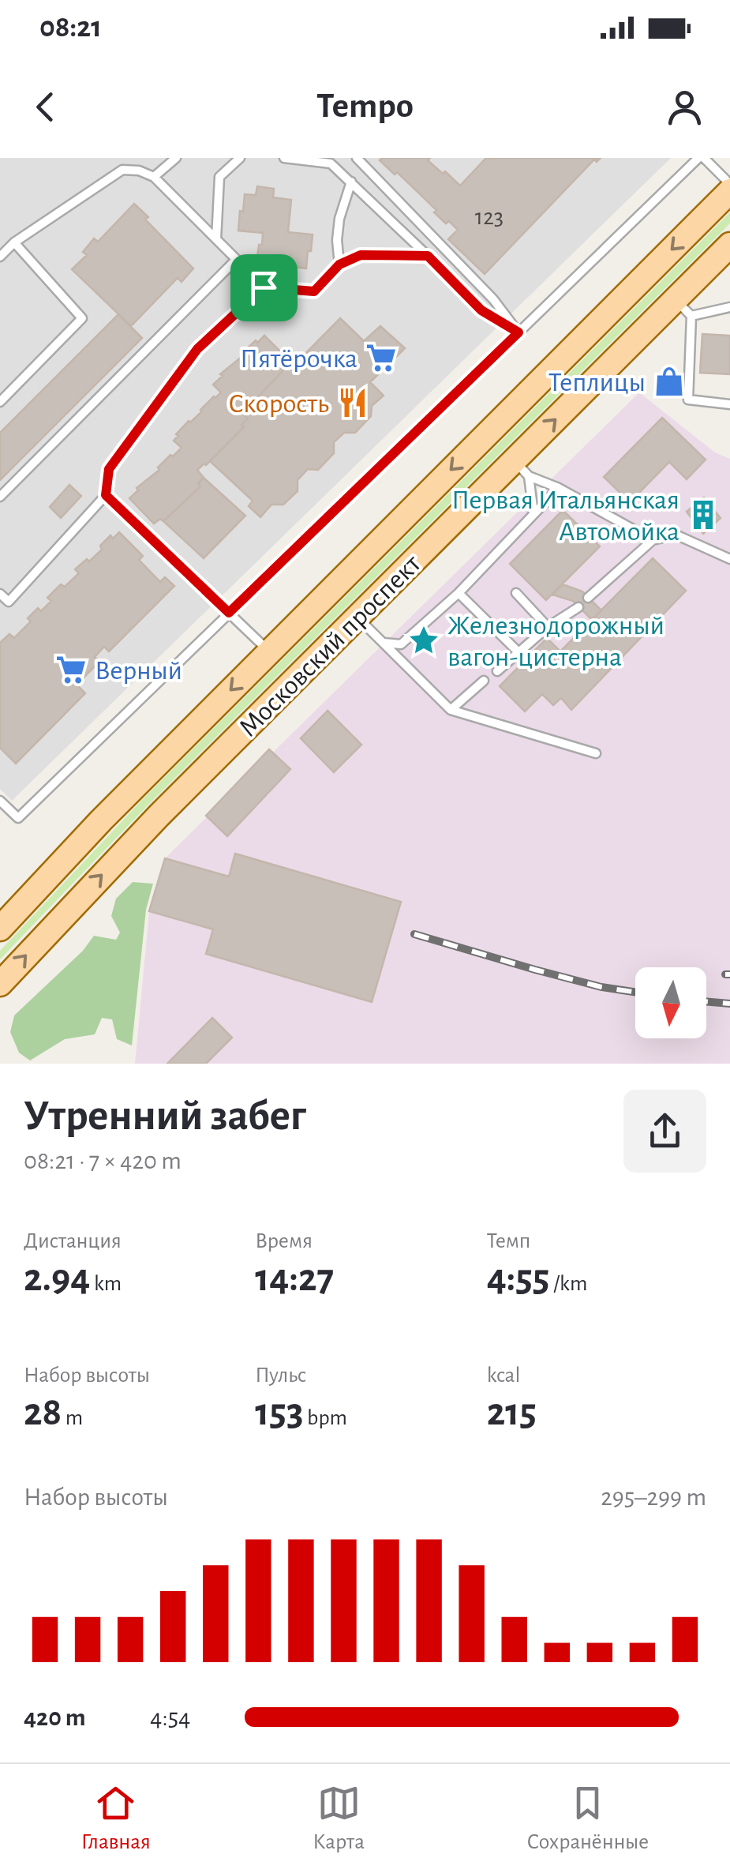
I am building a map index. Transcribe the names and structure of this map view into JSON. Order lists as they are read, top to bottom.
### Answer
{
  "streets": {
    "main road": ["Московский проспект"]
  },
  "places": {
    "supermarket": ["Пятёрочка", "Верный"],
    "shop": ["Теплицы"],
    "restaurant": ["Скорость"],
    "building": ["Первая Итальянская Автомойка"],
    "place": ["Железнодорожный вагон-цистерна"]
  },
  "house_numbers": ["123"],
  "north": "bottom",
  "page": {
    "status": "08:21",
    "header": "Tempo",
    "heading": ["Утренний забег", "08:21 · 7 × 420 m"],
    "stats": [
      ["Дистанция", "2.94 km"],
      ["Время", "14:27"],
      ["Темп", "4:55 /km"],
      ["Набор высоты", "28 m"],
      ["Пульс", "153 bpm"],
      ["kcal", "215"]
    ],
    "chart": ["Набор высоты", "295–299 m"],
    "list": [
      {
        "name": "420 m",
        "note": "4:54"
      }
    ],
    "tabs": ["Главная", "Карта", "Сохранённые"]
  }
}
